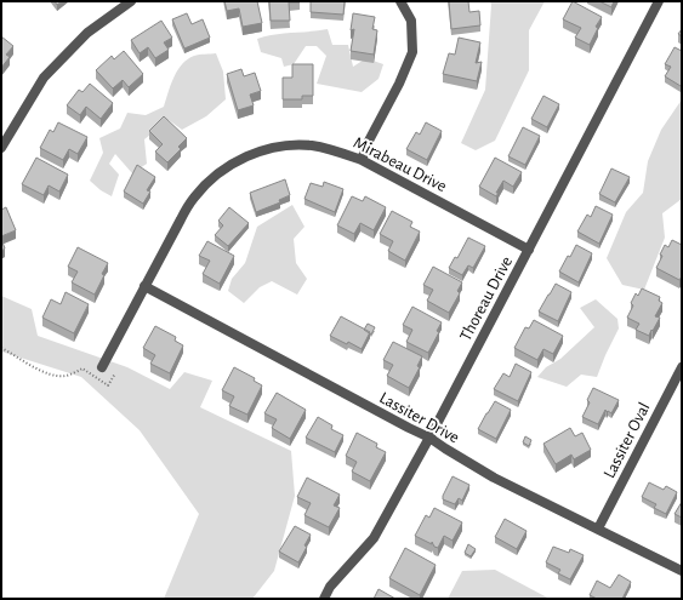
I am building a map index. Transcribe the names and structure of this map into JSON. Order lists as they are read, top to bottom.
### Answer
{
  "streets": {
    "street": [
      "Mirabeau Drive",
      "Thoreau Drive",
      "Lassiter Drive",
      "Lassiter Oval"
    ]
  },
  "crossings": [
    ["Mirabeau Drive", "Thoreau Drive"],
    ["Mirabeau Drive", "Lassiter Drive"],
    ["Thoreau Drive", "Lassiter Drive"],
    ["Lassiter Drive", "Lassiter Oval"]
  ]
}
